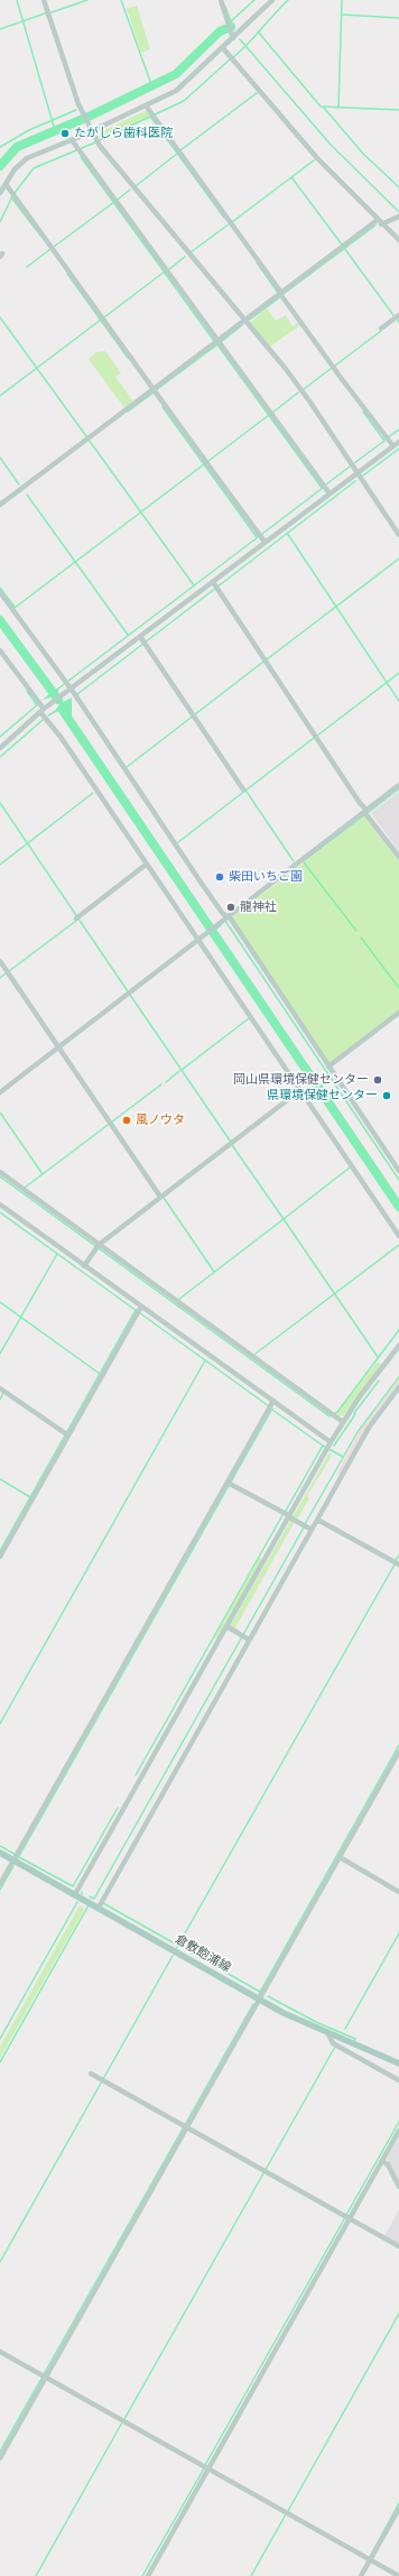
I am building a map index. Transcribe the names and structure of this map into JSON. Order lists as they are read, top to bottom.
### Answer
{
  "streets": {
    "main road": ["倉敷飽浦線"]
  },
  "places": [
    "たがしら歯科医院",
    "柴田いちご園",
    "龍神社",
    "岡山県環境保健センター",
    "県環境保健センター",
    "風ノウタ"
  ]
}
